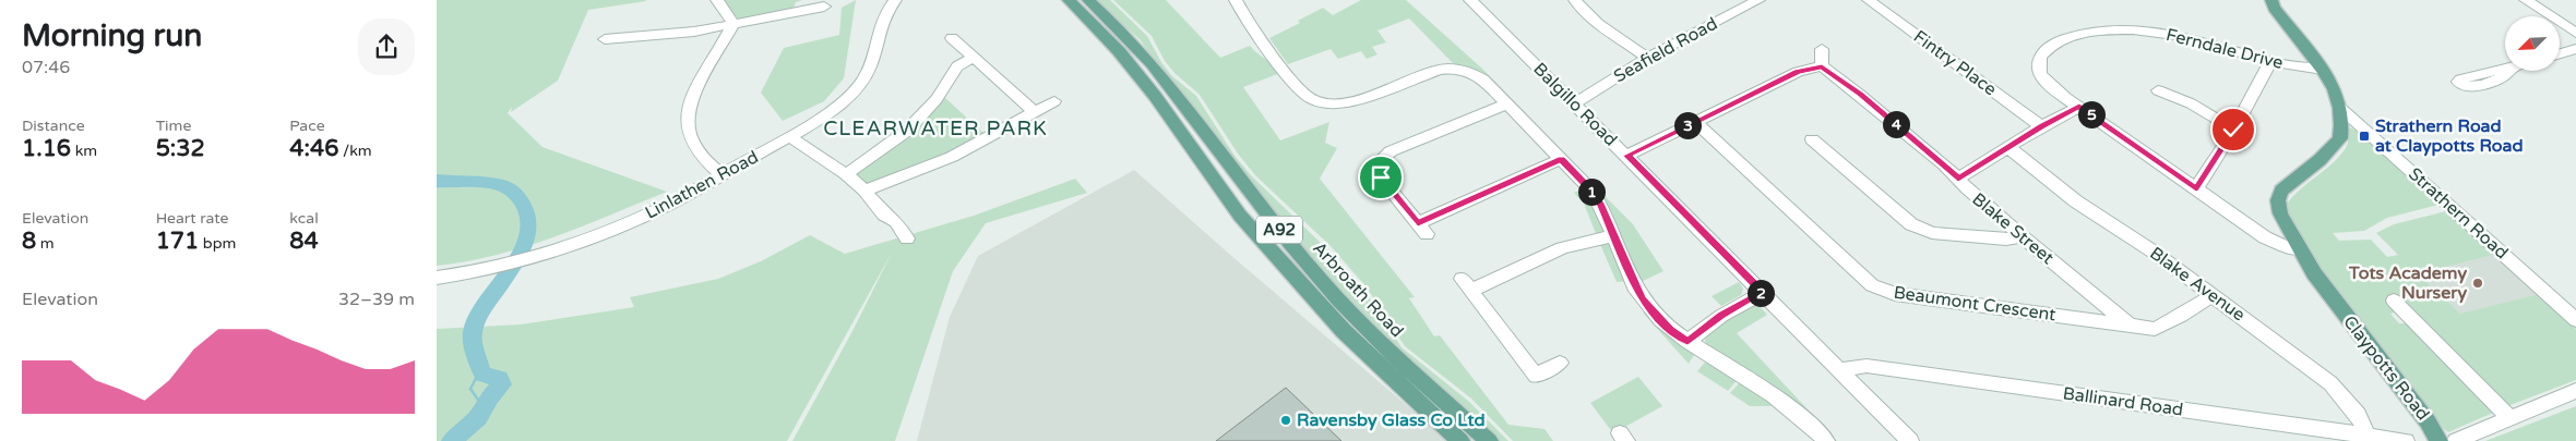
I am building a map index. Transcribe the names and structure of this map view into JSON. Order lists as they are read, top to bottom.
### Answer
{
  "streets": {
    "main road": ["A92", "Arbroath Road", "Claypotts Road"],
    "street": [
      "Ferndale Drive",
      "Seafield Road",
      "Fintry Place",
      "Balgillo Road",
      "Linlathen Road",
      "Strathern Road",
      "Blake Street",
      "Blake Avenue",
      "Beaumont Crescent",
      "Ballinard Road"
    ]
  },
  "crossings": [
    ["Ferndale Drive", "Claypotts Road"],
    ["Seafield Road", "Balgillo Road"],
    ["Balgillo Road", "Ballinard Road"],
    ["Strathern Road", "Claypotts Road"],
    ["Blake Street", "Beaumont Crescent"],
    ["Blake Avenue", "Beaumont Crescent"],
    ["Blake Avenue", "Ballinard Road"]
  ],
  "districts": ["CLEARWATER PARK"],
  "places": {
    "transit": ["Strathern Road at Claypotts Road"],
    "other": ["Tots Academy Nursery", "Ravensby Glass Co Ltd"]
  },
  "north": "bottom left",
  "page": {
    "heading": ["Morning run", "07:46"],
    "stats": [
      ["Distance", "1.16 km"],
      ["Time", "5:32"],
      ["Pace", "4:46 /km"],
      ["Elevation", "8 m"],
      ["Heart rate", "171 bpm"],
      ["kcal", "84"]
    ],
    "pins": [
      "5",
      "4",
      "3",
      "1",
      "2"
    ],
    "chart": ["Elevation", "32–39 m"]
  }
}
